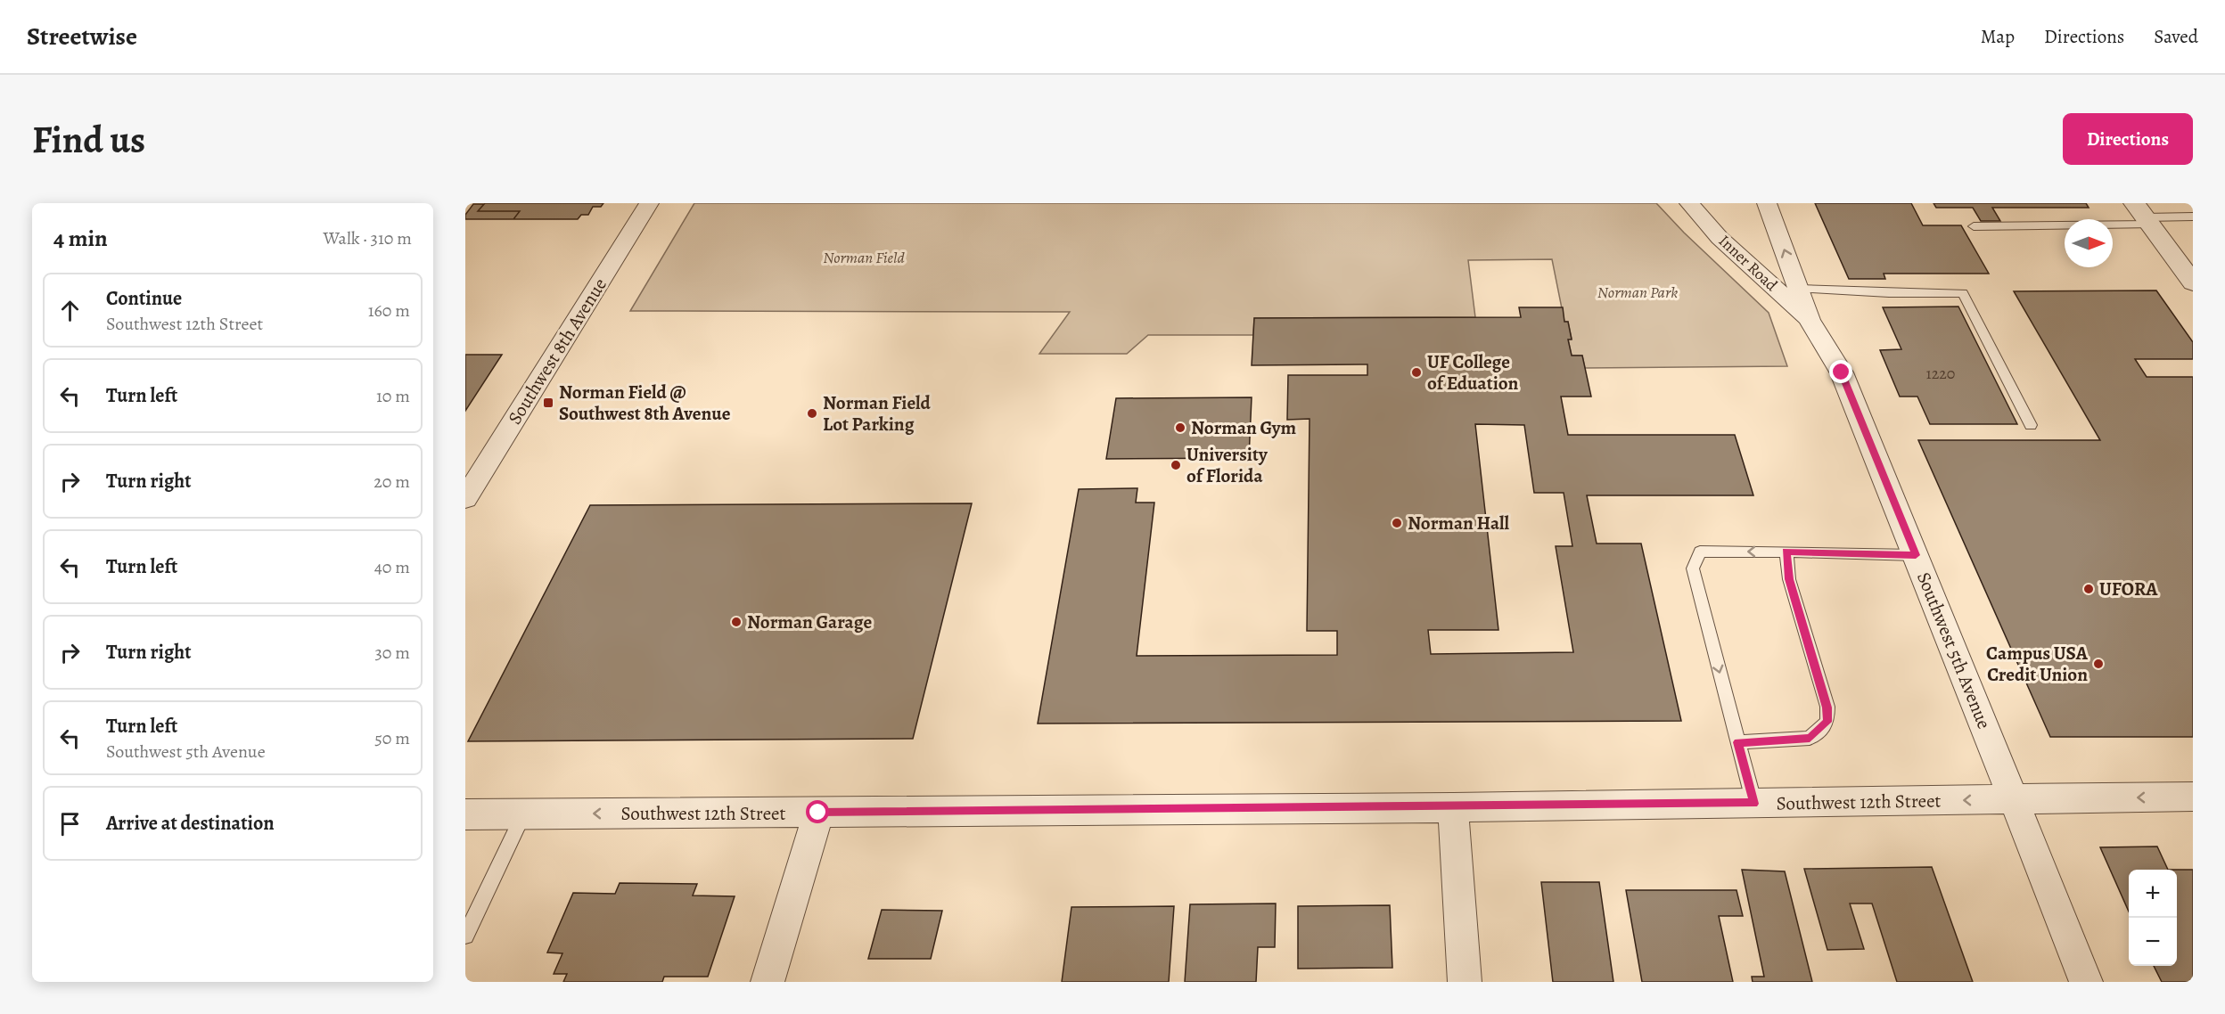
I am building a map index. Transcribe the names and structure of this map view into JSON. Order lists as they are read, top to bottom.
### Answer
{
  "streets": {
    "street": [
      "Inner Road",
      "Southwest 8th Avenue",
      "Southwest 5th Avenue",
      "Southwest 12th Street"
    ]
  },
  "crossings": [
    ["Inner Road", "Southwest 5th Avenue"],
    ["Southwest 5th Avenue", "Southwest 12th Street"]
  ],
  "one_way": ["Southwest 12th Street"],
  "parks": ["Norman Field", "Norman Park"],
  "places": {
    "other": [
      "UF College of Eduation",
      "Norman Field Lot Parking",
      "Norman Gym",
      "University of Florida",
      "Norman Hall",
      "UFORA",
      "Norman Garage",
      "Campus USA Credit Union"
    ],
    "transit": ["Norman Field @ Southwest 8th Avenue"]
  },
  "house_numbers": ["1220"],
  "north": "right",
  "page": {
    "header": "Streetwise",
    "nav": ["Map", "Directions", "Saved"],
    "buttons": "Directions",
    "title": "Find us",
    "heading": ["4 min", "Walk · 310 m"],
    "list": [
      ["Continue", "Southwest 12th Street", "160 m"],
      ["Turn left", "10 m"],
      ["Turn right", "20 m"],
      ["Turn left", "40 m"],
      ["Turn right", "30 m"],
      ["Turn left", "Southwest 5th Avenue", "50 m"],
      "Arrive at destination"
    ],
    "map_buttons": ["+", "−"]
  }
}
